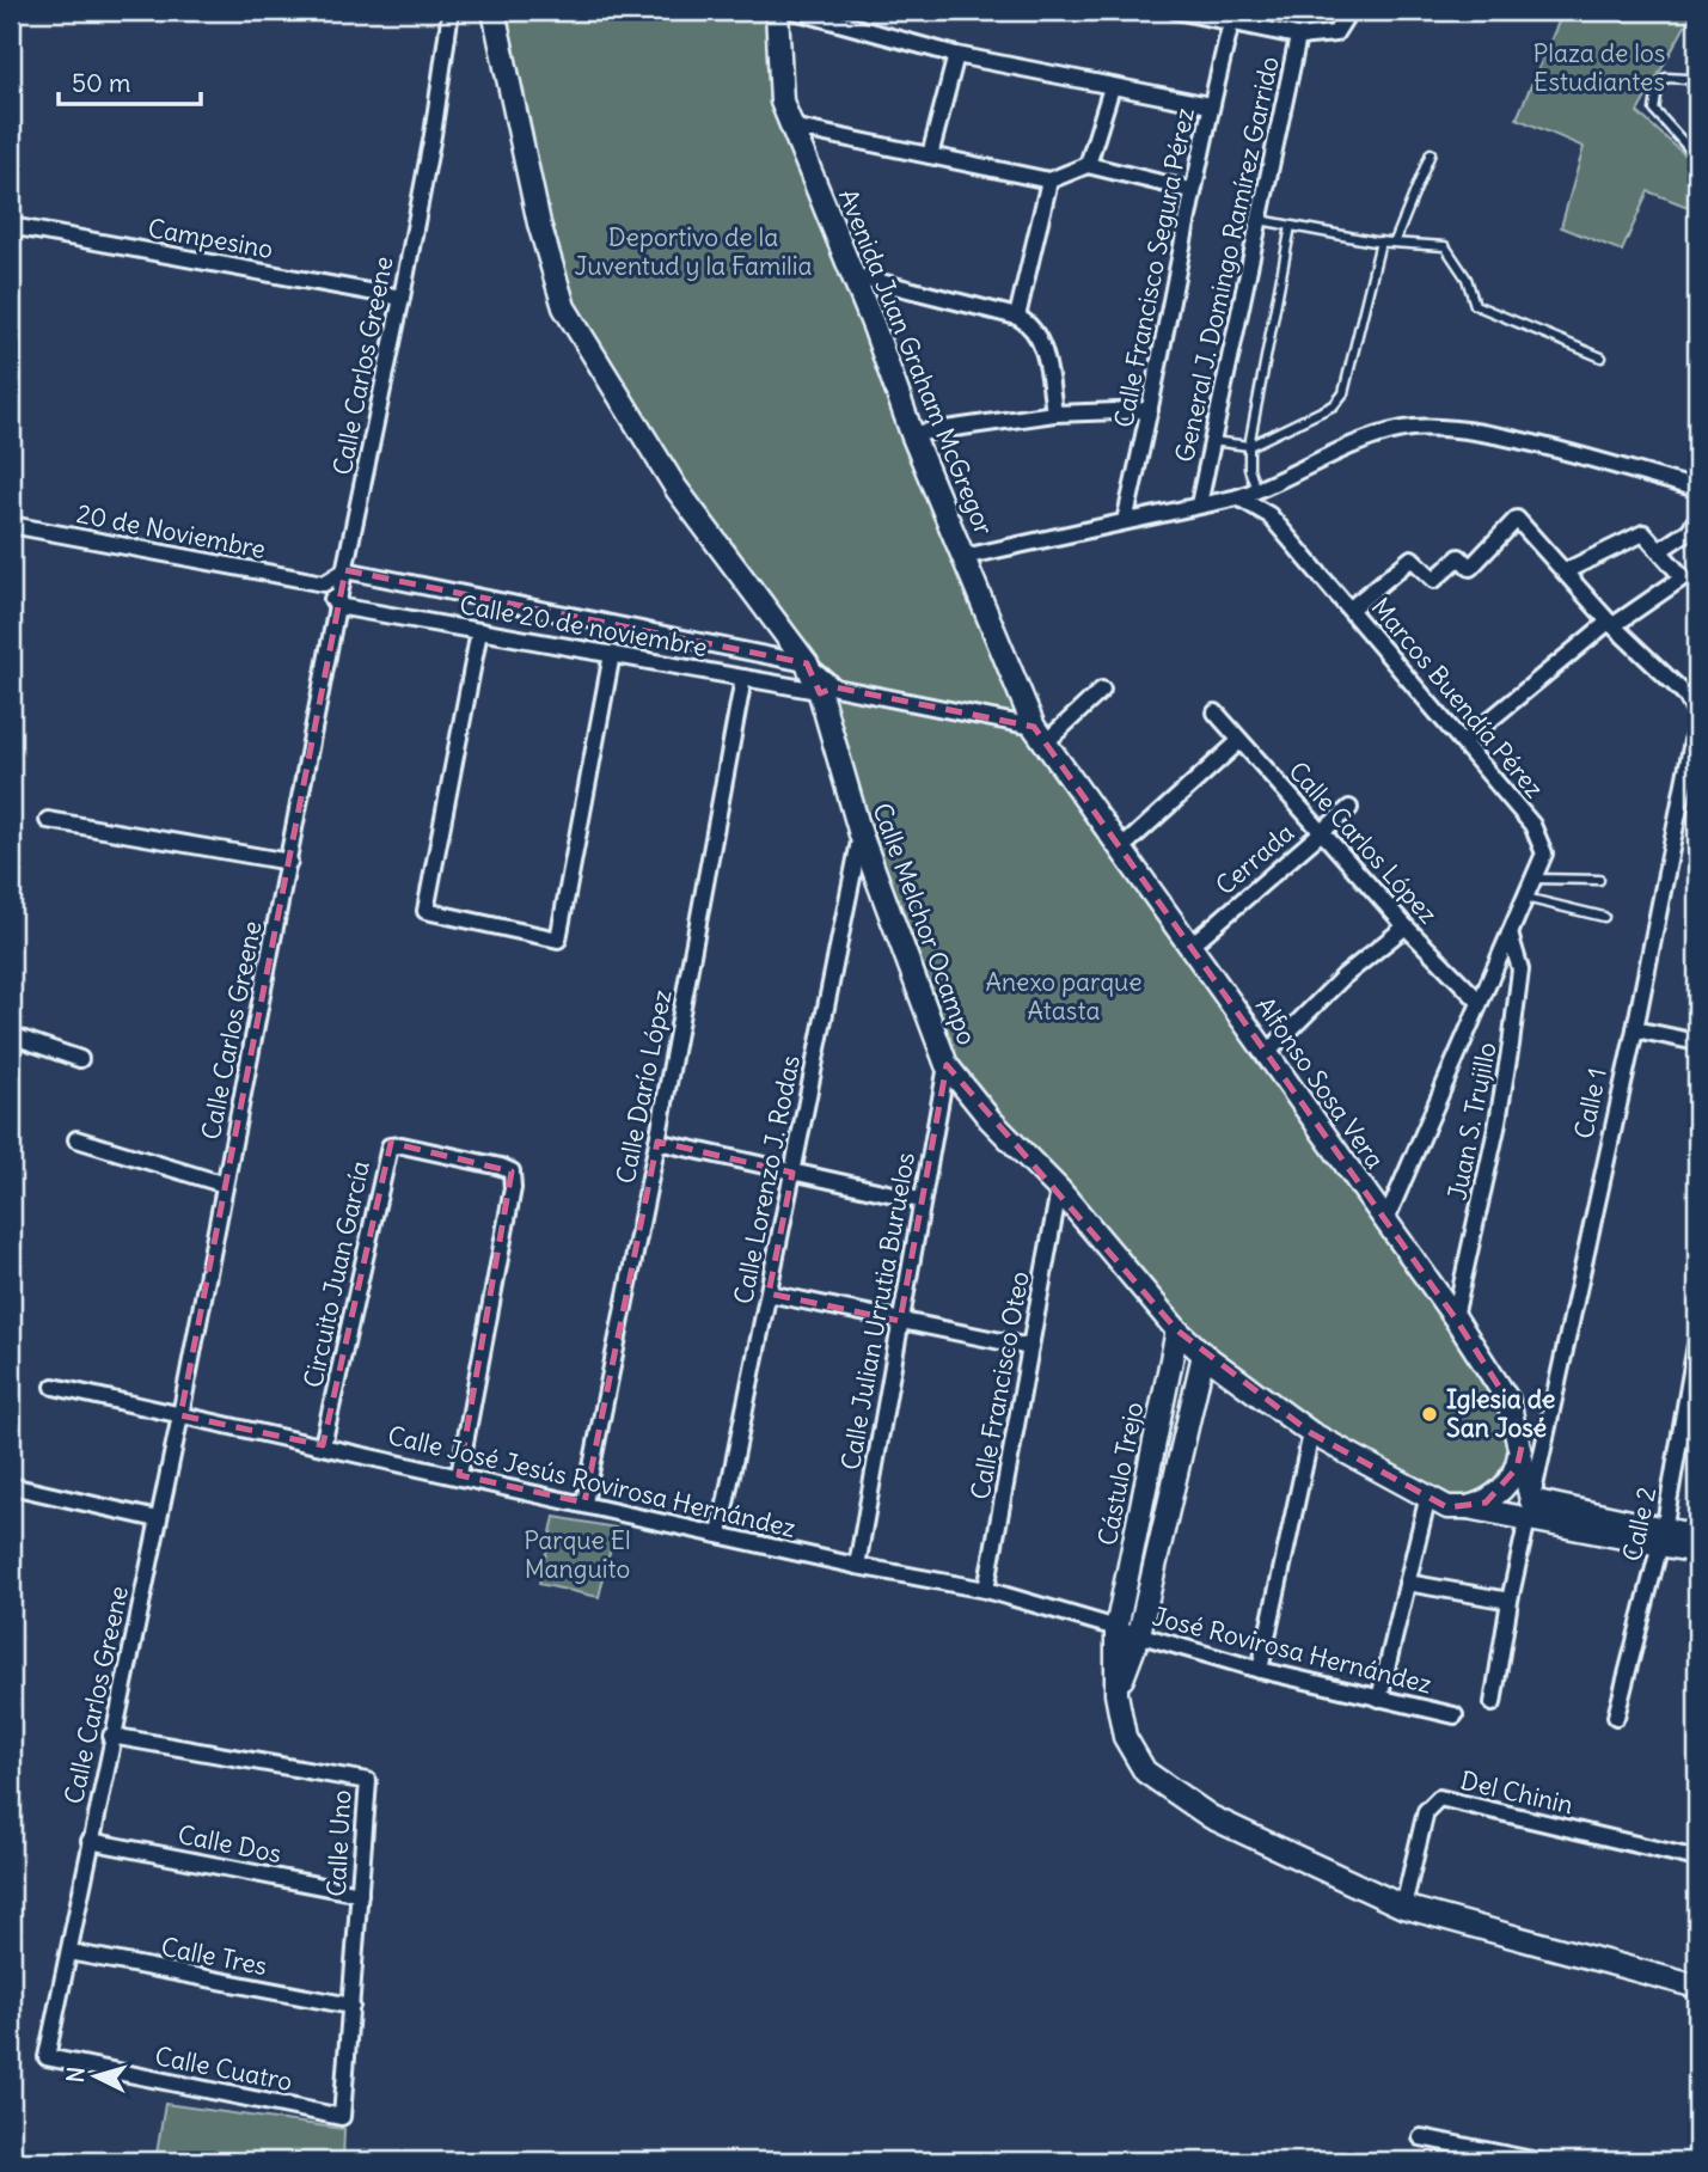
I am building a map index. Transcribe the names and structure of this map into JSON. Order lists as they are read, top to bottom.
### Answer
{
  "streets": {
    "street": [
      "Campesino",
      "General J. Domingo Ramírez Garrido",
      "Calle Francisco Segura Pérez",
      "Avenida Juan Graham McGregor",
      "Calle Carlos Greene",
      "20 de Noviembre",
      "Calle 20 de noviembre",
      "Marcos Buendía Pérez",
      "Calle Carlos López",
      "Cerrada",
      "Calle Melchor Ocampo",
      "Alfonso Sosa Vera",
      "Calle Darío López",
      "Calle 1",
      "Juan S. Trujillo",
      "Calle Lorenzo J. Rodas",
      "Circuito Juan García",
      "Calle Julian Urrutia Buruelos",
      "Calle Francisco Oteo",
      "Cástulo Trejo",
      "Calle José Jesús Rovirosa Hernández",
      "Calle 2",
      "José Rovirosa Hernández",
      "Del Chinin",
      "Calle Uno",
      "Calle Dos",
      "Calle Tres",
      "Calle Cuatro"
    ]
  },
  "crossings": [
    ["Campesino", "Calle Carlos Greene"],
    ["Avenida Juan Graham McGregor", "Alfonso Sosa Vera"],
    ["Calle Carlos Greene", "Calle 20 de noviembre"],
    ["Calle Carlos Greene", "Calle José Jesús Rovirosa Hernández"],
    ["Calle Carlos Greene", "Calle Uno"],
    ["Calle Carlos Greene", "Calle Dos"],
    ["Calle Carlos Greene", "Calle Tres"],
    ["Calle Carlos Greene", "Calle Cuatro"],
    ["Calle 20 de noviembre", "Calle Melchor Ocampo"],
    ["Calle 20 de noviembre", "Calle Darío López"],
    ["Marcos Buendía Pérez", "Calle Carlos López"],
    ["Marcos Buendía Pérez", "Alfonso Sosa Vera"],
    ["Marcos Buendía Pérez", "Juan S. Trujillo"],
    ["Calle Carlos López", "Cerrada"],
    ["Cerrada", "Alfonso Sosa Vera"],
    ["Calle Melchor Ocampo", "Alfonso Sosa Vera"],
    ["Calle Melchor Ocampo", "Calle 1"],
    ["Calle Melchor Ocampo", "Calle Lorenzo J. Rodas"],
    ["Calle Melchor Ocampo", "Calle Julian Urrutia Buruelos"],
    ["Calle Melchor Ocampo", "Calle Francisco Oteo"],
    ["Calle Melchor Ocampo", "Cástulo Trejo"],
    ["Calle Melchor Ocampo", "Calle 2"],
    ["Alfonso Sosa Vera", "Calle 1"],
    ["Alfonso Sosa Vera", "Juan S. Trujillo"],
    ["Calle Darío López", "Calle José Jesús Rovirosa Hernández"],
    ["Calle Lorenzo J. Rodas", "Calle José Jesús Rovirosa Hernández"],
    ["Circuito Juan García", "Calle José Jesús Rovirosa Hernández"],
    ["Calle Julian Urrutia Buruelos", "Calle José Jesús Rovirosa Hernández"],
    ["Calle Francisco Oteo", "Calle José Jesús Rovirosa Hernández"],
    ["Cástulo Trejo", "Calle José Jesús Rovirosa Hernández"],
    ["Cástulo Trejo", "José Rovirosa Hernández"],
    ["Cástulo Trejo", "Del Chinin"],
    ["Calle José Jesús Rovirosa Hernández", "José Rovirosa Hernández"],
    ["Calle Uno", "Calle Dos"],
    ["Calle Uno", "Calle Tres"],
    ["Calle Uno", "Calle Cuatro"]
  ],
  "parks": [
    "Plaza de los Estudiantes",
    "Deportivo de la Juventud y la Familia",
    "Anexo parque Atasta",
    "Parque El Manguito"
  ],
  "places": ["Iglesia de San José"],
  "scale_bar": "50 m",
  "north": "left"
}
